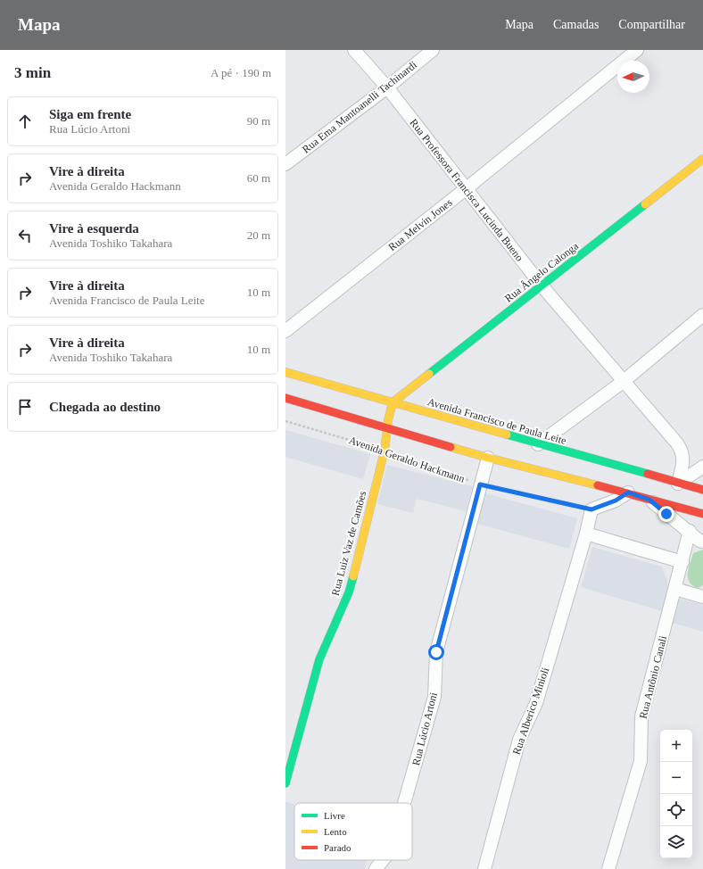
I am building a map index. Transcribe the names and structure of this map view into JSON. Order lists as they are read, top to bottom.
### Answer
{
  "streets": {
    "main road": ["Rua Ângelo Calonga", "Avenida Francisco de Paula Leite", "Rua Luiz Vaz de Camões"],
    "street": [
      "Rua Ema Mantoanelli Tachinardi",
      "Rua Professora Francisca Lucinda Bueno",
      "Rua Melvin Jones",
      "Rua Antônio Canali",
      "Rua Alberico Minioli",
      "Rua Lúcio Artoni"
    ],
    "path": ["Avenida Geraldo Hackmann"]
  },
  "crossings": [
    ["Rua Ema Mantoanelli Tachinardi", "Rua Professora Francisca Lucinda Bueno"],
    ["Rua Professora Francisca Lucinda Bueno", "Rua Melvin Jones"],
    ["Rua Professora Francisca Lucinda Bueno", "Rua Ângelo Calonga"],
    ["Rua Professora Francisca Lucinda Bueno", "Avenida Francisco de Paula Leite"],
    ["Rua Ângelo Calonga", "Avenida Francisco de Paula Leite"],
    ["Rua Ângelo Calonga", "Rua Luiz Vaz de Camões"],
    ["Avenida Francisco de Paula Leite", "Rua Luiz Vaz de Camões"],
    ["Avenida Geraldo Hackmann", "Rua Luiz Vaz de Camões"],
    ["Avenida Geraldo Hackmann", "Rua Alberico Minioli"],
    ["Avenida Geraldo Hackmann", "Rua Lúcio Artoni"]
  ],
  "legend": ["Livre", "Lento", "Parado"],
  "north": "left",
  "page": {
    "header": "Mapa",
    "nav": ["Mapa", "Camadas", "Compartilhar"],
    "heading": ["3 min", "A pé · 190 m"],
    "list": [
      ["Siga em frente", "Rua Lúcio Artoni", "90 m"],
      ["Vire à direita", "Avenida Geraldo Hackmann", "60 m"],
      ["Vire à esquerda", "Avenida Toshiko Takahara", "20 m"],
      ["Vire à direita", "Avenida Francisco de Paula Leite", "10 m"],
      ["Vire à direita", "Avenida Toshiko Takahara", "10 m"],
      "Chegada ao destino"
    ],
    "map_buttons": ["+", "−"]
  }
}
